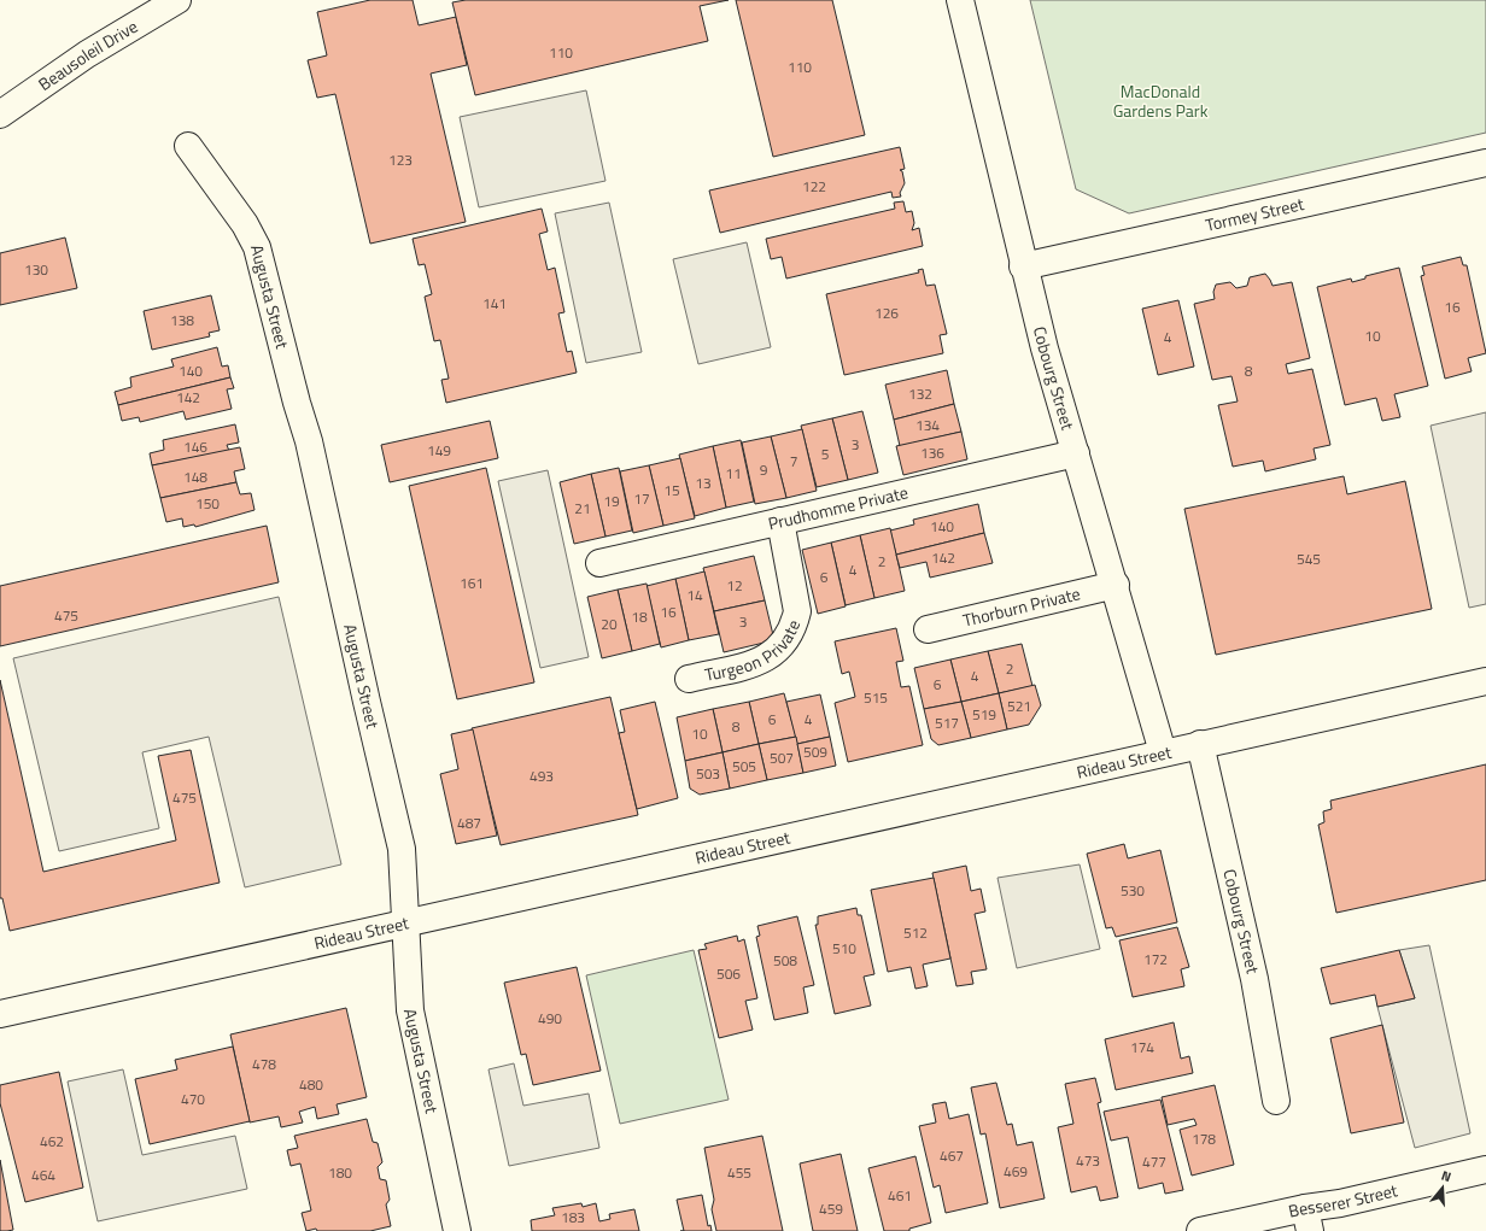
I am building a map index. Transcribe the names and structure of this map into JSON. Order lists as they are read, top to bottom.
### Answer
{
  "streets": {
    "street": [
      "Beausoleil Drive",
      "Tormey Street",
      "Augusta Street",
      "Cobourg Street",
      "Prudhomme Private",
      "Thorburn Private",
      "Turgeon Private",
      "Rideau Street",
      "Besserer Street"
    ]
  },
  "crossings": [
    ["Tormey Street", "Cobourg Street"],
    ["Augusta Street", "Rideau Street"],
    ["Cobourg Street", "Prudhomme Private"],
    ["Cobourg Street", "Thorburn Private"],
    ["Cobourg Street", "Rideau Street"],
    ["Prudhomme Private", "Turgeon Private"]
  ],
  "parks": ["MacDonald Gardens Park"],
  "house_numbers": [
    "110",
    "110",
    "123",
    "122",
    "130",
    "141",
    "16",
    "126",
    "138",
    "10",
    "4",
    "140",
    "8",
    "132",
    "142",
    "134",
    "3",
    "146",
    "149",
    "136",
    "5",
    "7",
    "9",
    "11",
    "148",
    "13",
    "15",
    "17",
    "19",
    "150",
    "21",
    "140",
    "142",
    "545",
    "2",
    "4",
    "6",
    "161",
    "12",
    "14",
    "16",
    "475",
    "18",
    "3",
    "20",
    "2",
    "4",
    "6",
    "515",
    "521",
    "519",
    "6",
    "4",
    "517",
    "8",
    "10",
    "509",
    "507",
    "505",
    "503",
    "493",
    "475",
    "487",
    "530",
    "512",
    "510",
    "172",
    "508",
    "506",
    "490",
    "174",
    "478",
    "480",
    "470",
    "178",
    "462",
    "467",
    "473",
    "477",
    "469",
    "180",
    "455",
    "464",
    "461",
    "459",
    "183"
  ],
  "north": "top"
}
